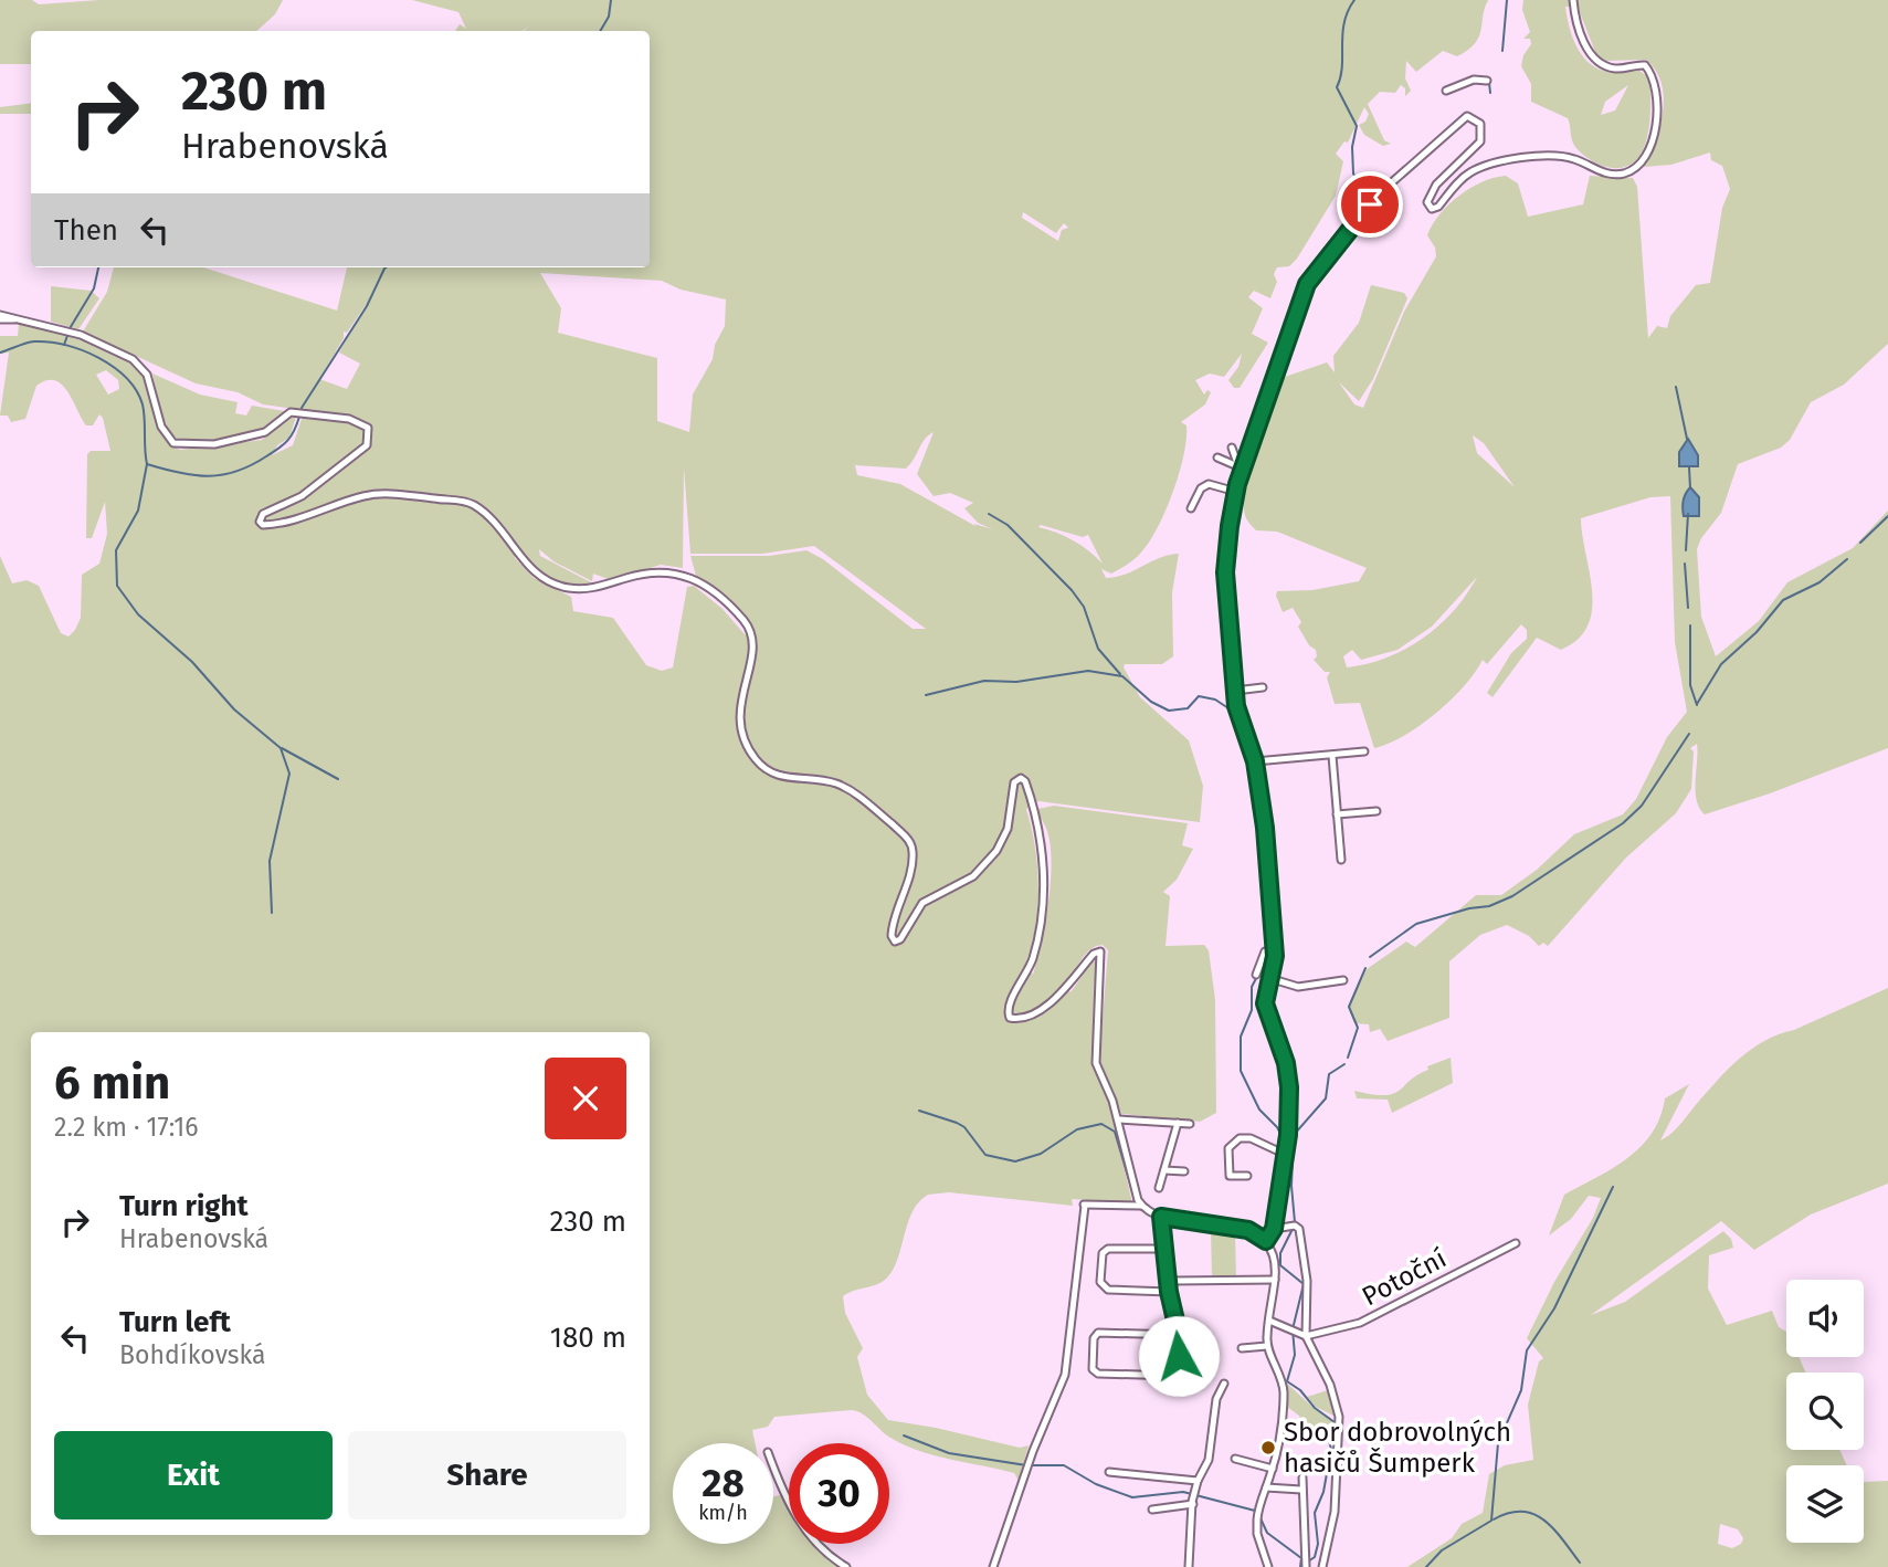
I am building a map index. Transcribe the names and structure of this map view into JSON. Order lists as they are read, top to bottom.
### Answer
{
  "streets": {
    "street": ["Potoční"]
  },
  "places": ["Sbor dobrovolných hasičů Šumperk"],
  "page": {
    "turn": ["230 m", "Hrabenovská"],
    "then": "Then",
    "heading": ["6 min", "2.2 km · 17:16"],
    "list": [
      {
        "name": "Turn right",
        "note": "Hrabenovská",
        "value": "230 m"
      },
      {
        "name": "Turn left",
        "note": "Bohdíkovská",
        "value": "180 m"
      }
    ],
    "buttons": ["Exit", "Share"],
    "speed": "28 km/h",
    "limit": "30"
  }
}
